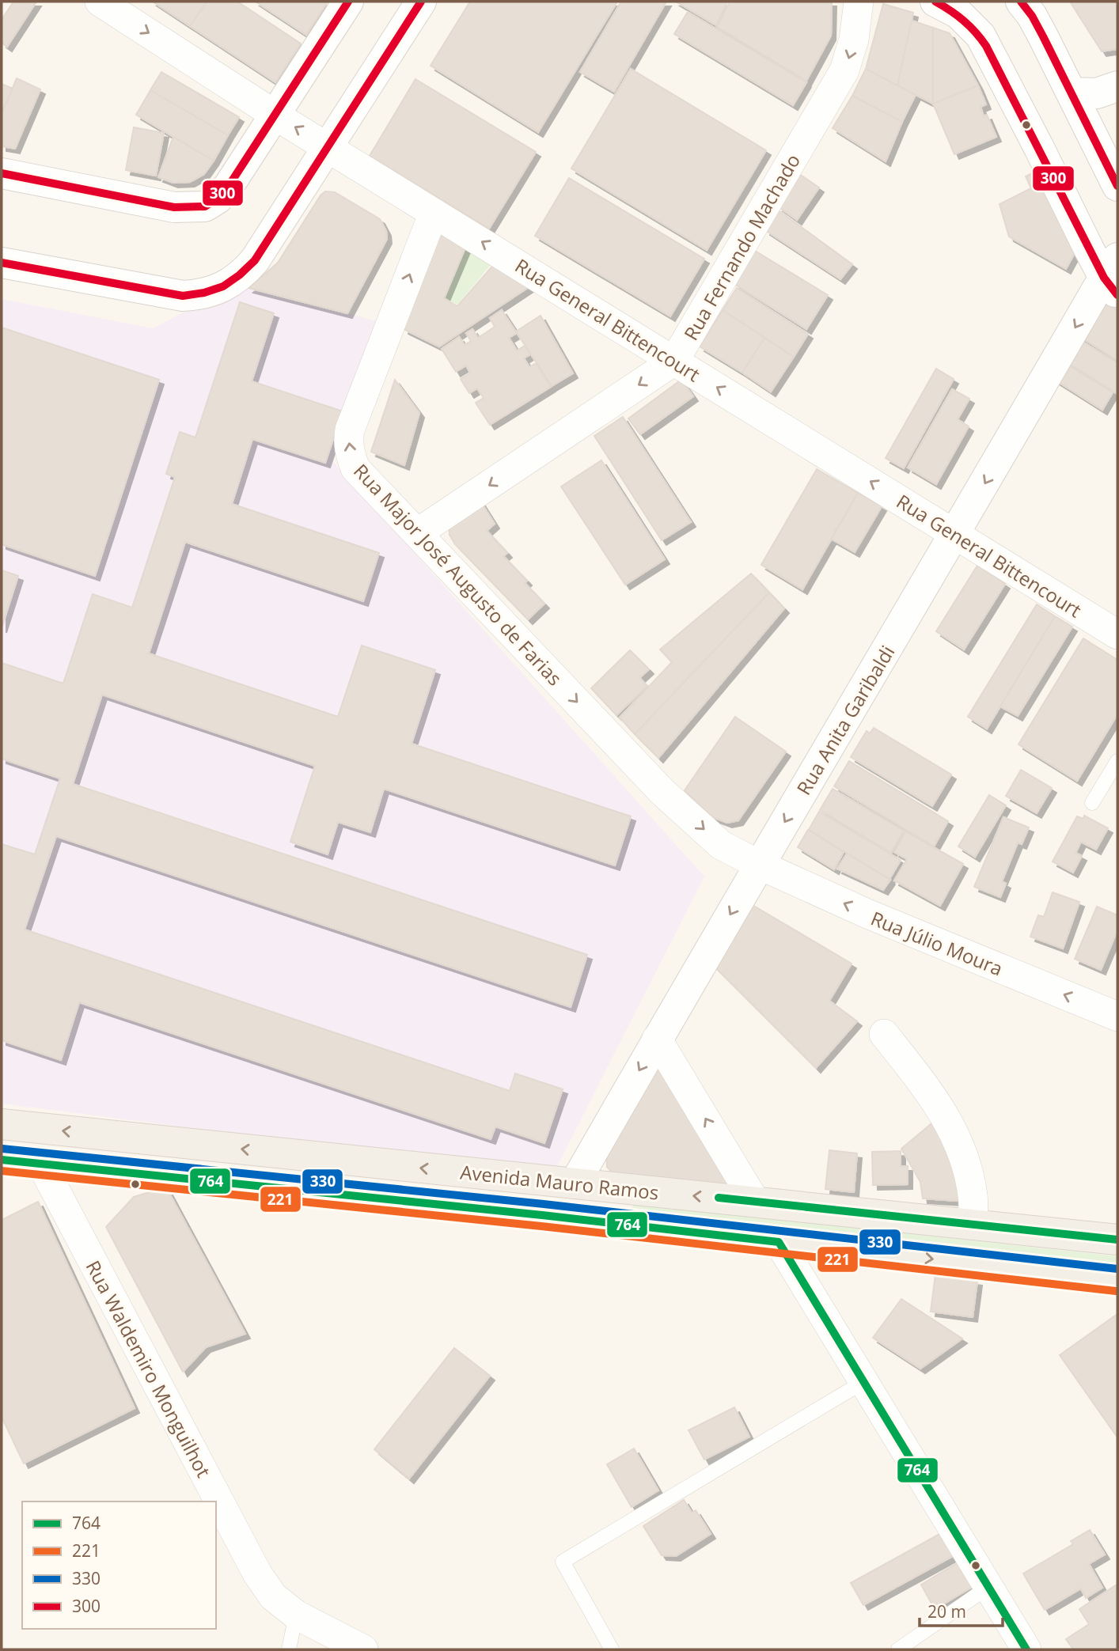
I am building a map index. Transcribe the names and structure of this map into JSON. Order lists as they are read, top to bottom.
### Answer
{
  "streets": {
    "main road": ["Rua Anita Garibaldi", "Avenida Mauro Ramos"],
    "street": [
      "Rua Fernando Machado",
      "Rua General Bittencourt",
      "Rua Major José Augusto de Farias",
      "Rua Júlio Moura",
      "Rua Waldemiro Monguilhot"
    ]
  },
  "crossings": [
    ["Rua Fernando Machado", "Rua General Bittencourt"],
    ["Rua Fernando Machado", "Rua Major José Augusto de Farias"],
    ["Rua General Bittencourt", "Rua Major José Augusto de Farias"],
    ["Rua General Bittencourt", "Rua Anita Garibaldi"],
    ["Rua Major José Augusto de Farias", "Rua Anita Garibaldi"],
    ["Rua Major José Augusto de Farias", "Rua Júlio Moura"],
    ["Rua Anita Garibaldi", "Rua Júlio Moura"],
    ["Rua Anita Garibaldi", "Avenida Mauro Ramos"],
    ["Avenida Mauro Ramos", "Rua Waldemiro Monguilhot"]
  ],
  "one_way": ["Rua Fernando Machado", "Rua Anita Garibaldi", "Rua Júlio Moura"],
  "lines": [
    "transit line 300",
    "transit line 330",
    "transit line 764",
    "transit line 221"
  ],
  "legend": [
    "764",
    "221",
    "330",
    "300"
  ],
  "scale_bar": "20 m"
}
